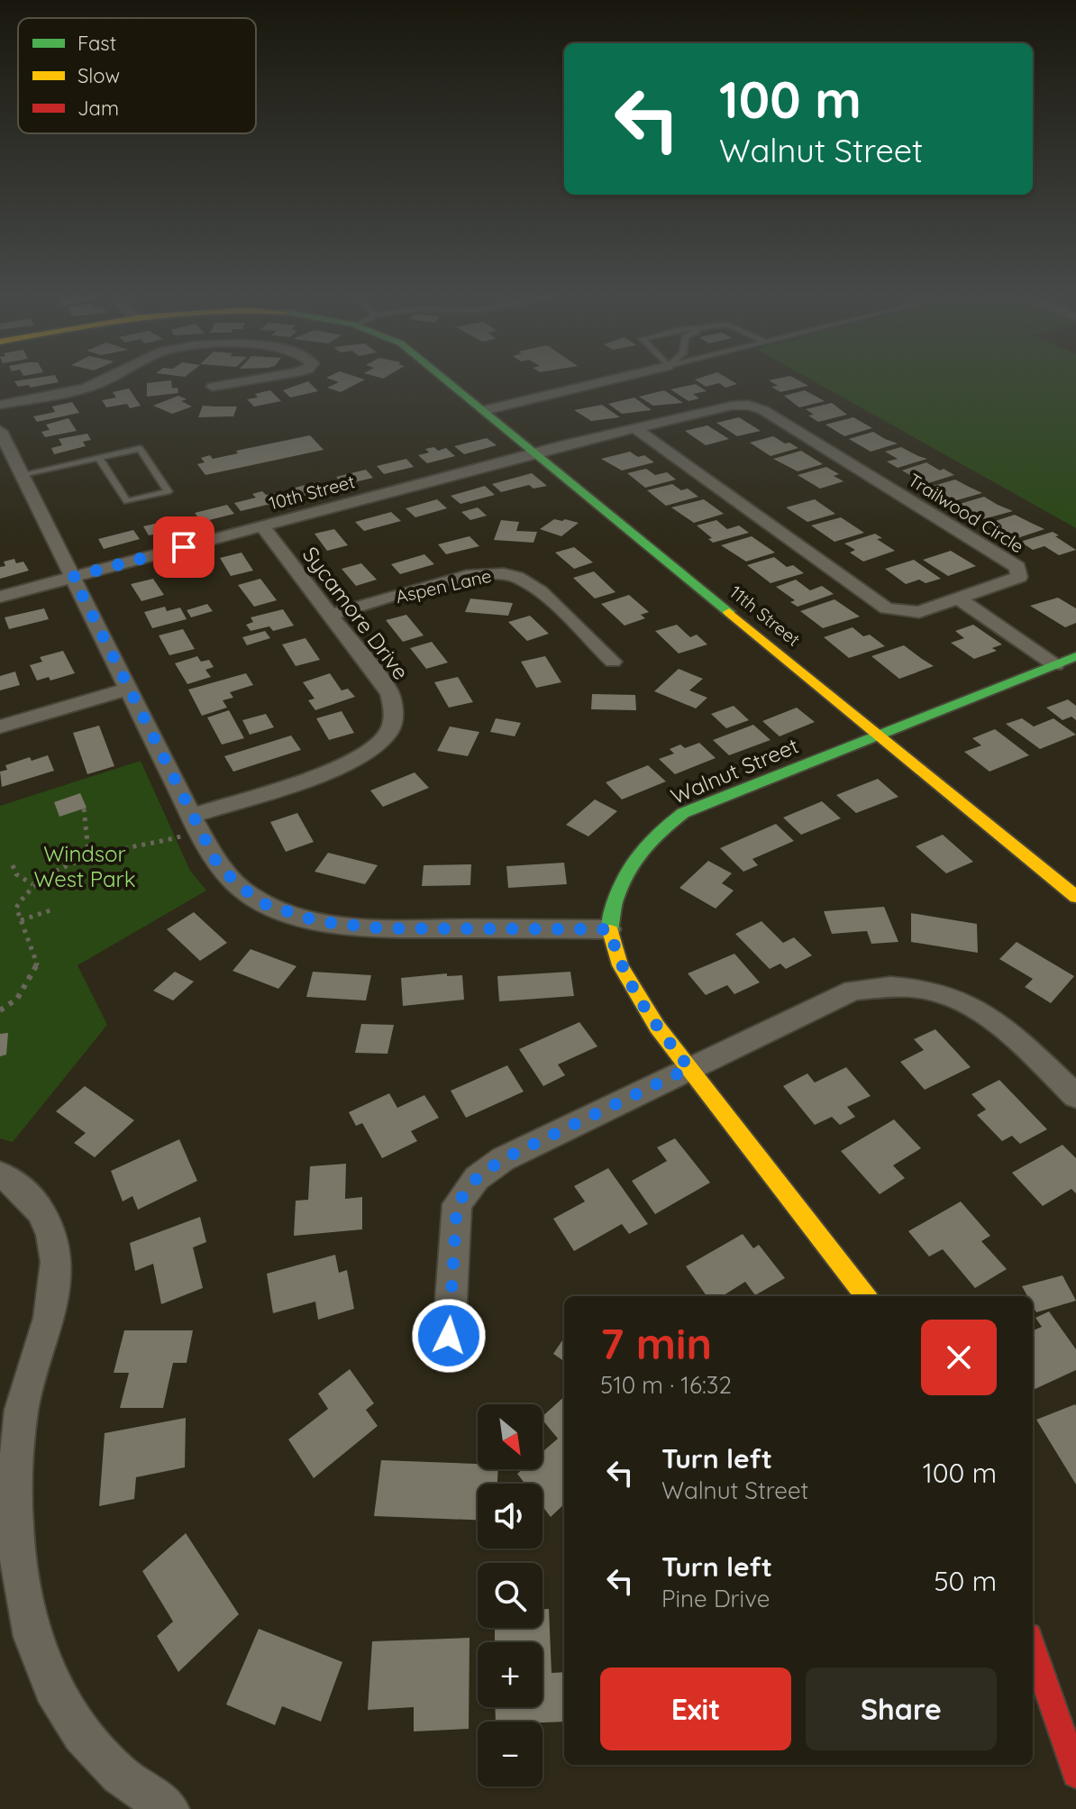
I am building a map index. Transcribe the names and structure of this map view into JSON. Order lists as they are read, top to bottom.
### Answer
{
  "streets": {
    "street": [
      "10th Street",
      "Trailwood Circle",
      "Aspen Lane",
      "Sycamore Drive",
      "11th Street",
      "Walnut Street"
    ]
  },
  "crossings": [
    ["10th Street", "Trailwood Circle"],
    ["10th Street", "Sycamore Drive"],
    ["10th Street", "11th Street"],
    ["Aspen Lane", "Sycamore Drive"],
    ["11th Street", "Walnut Street"]
  ],
  "parks": ["Windsor West Park"],
  "legend": ["Fast", "Slow", "Jam"],
  "north": "bottom right",
  "page": {
    "turn": ["100 m", "Walnut Street"],
    "heading": ["7 min", "510 m · 16:32"],
    "map_buttons": ["+", "−"],
    "list": [
      {
        "name": "Turn left",
        "note": "Walnut Street",
        "value": "100 m"
      },
      {
        "name": "Turn left",
        "note": "Pine Drive",
        "value": "50 m"
      }
    ],
    "buttons": ["Exit", "Share"]
  }
}
